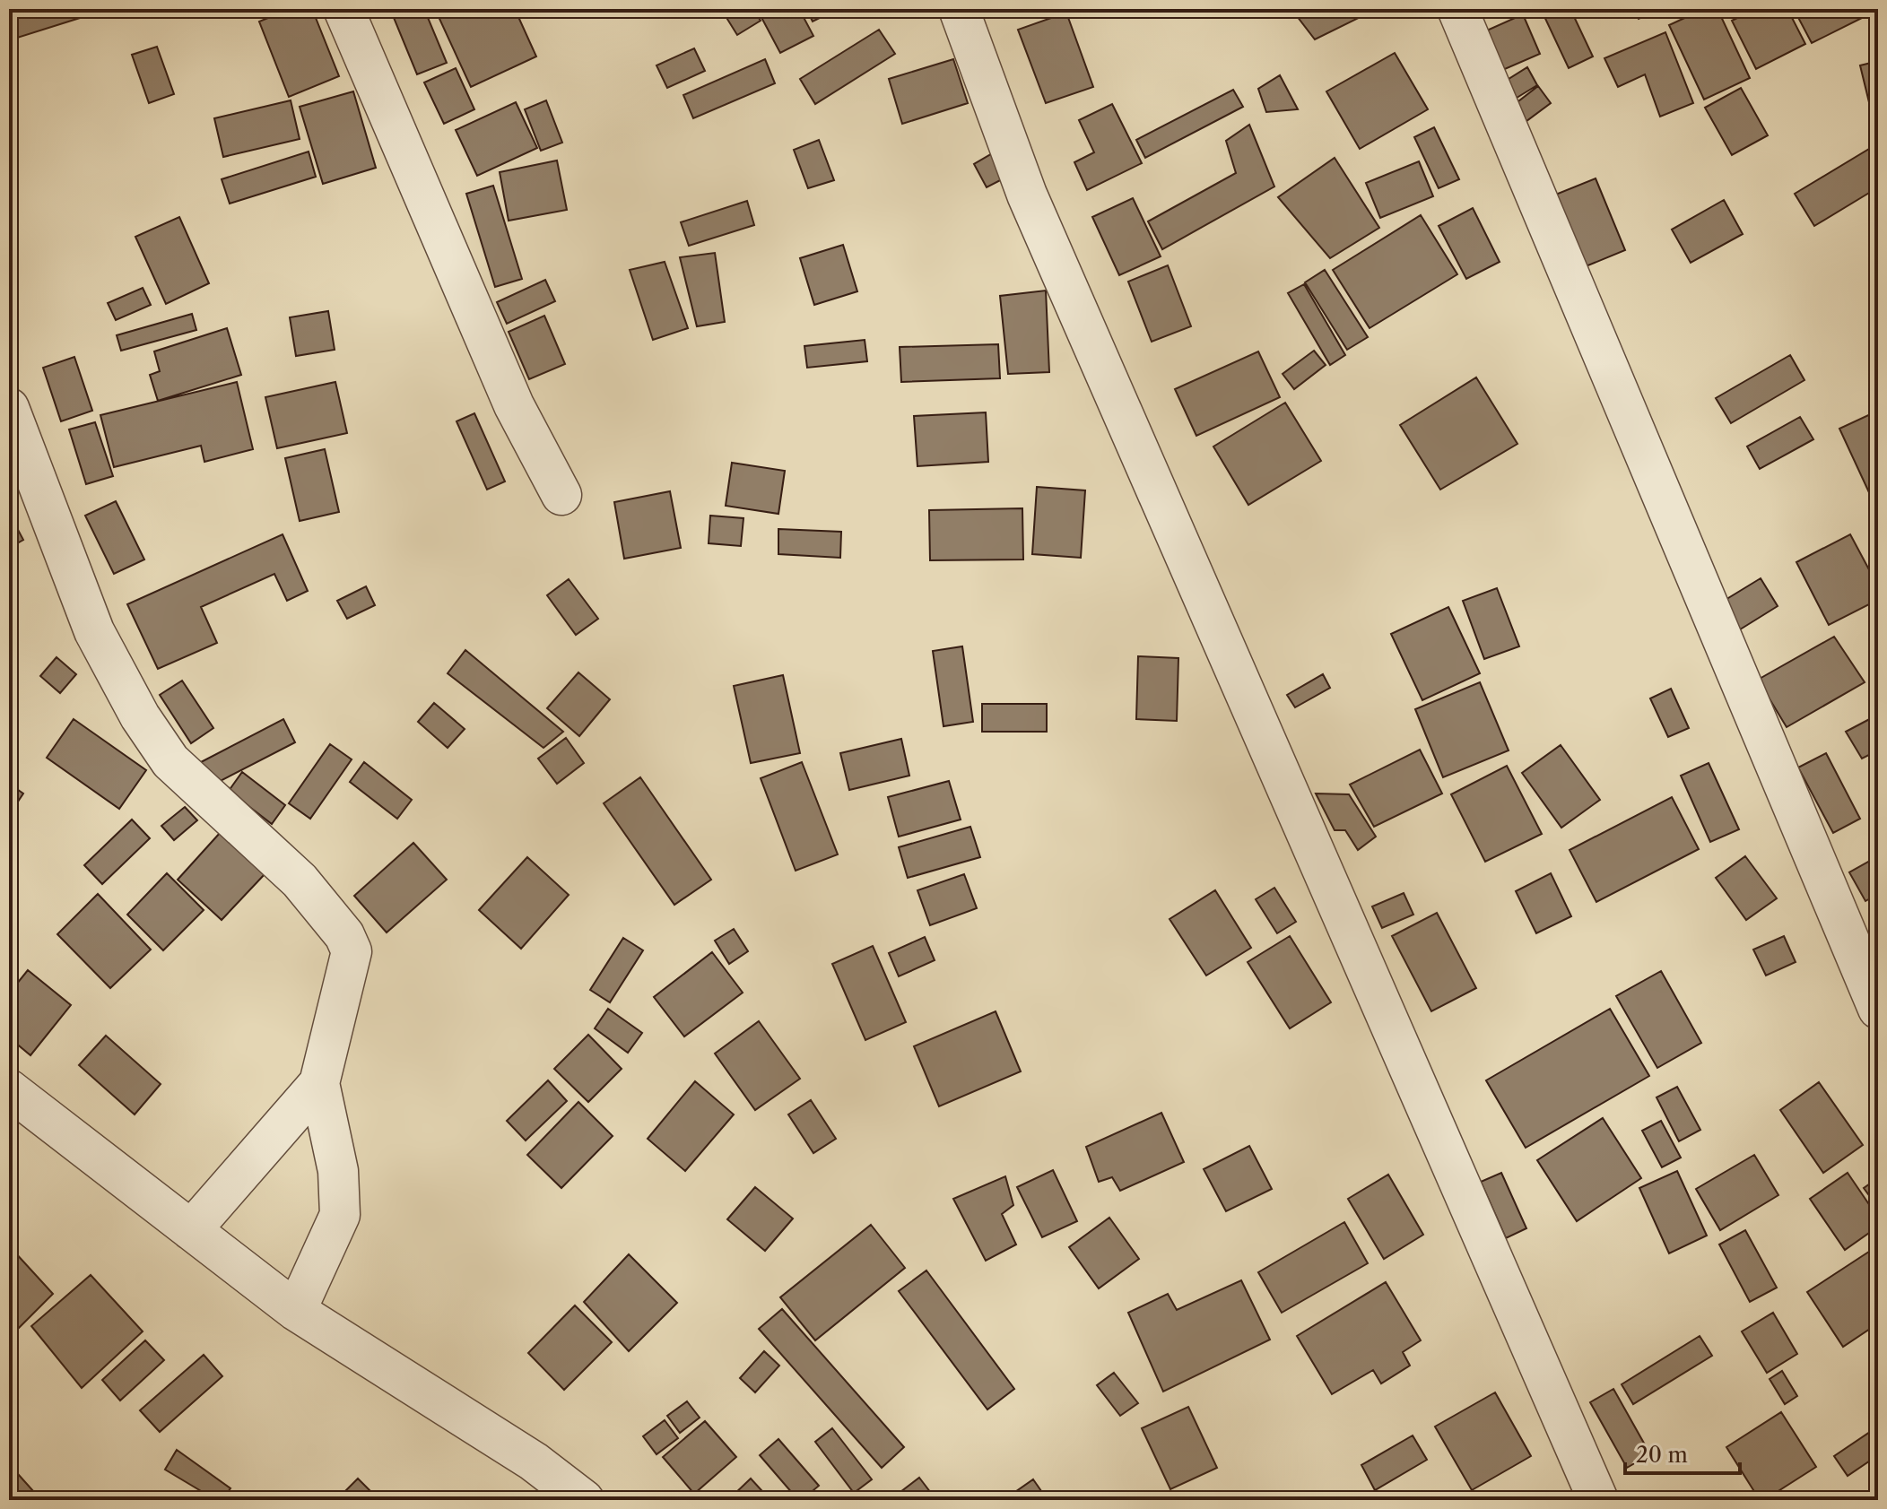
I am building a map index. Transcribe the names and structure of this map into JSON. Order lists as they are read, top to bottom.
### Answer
{
  "scale_bar": "20 m"
}
